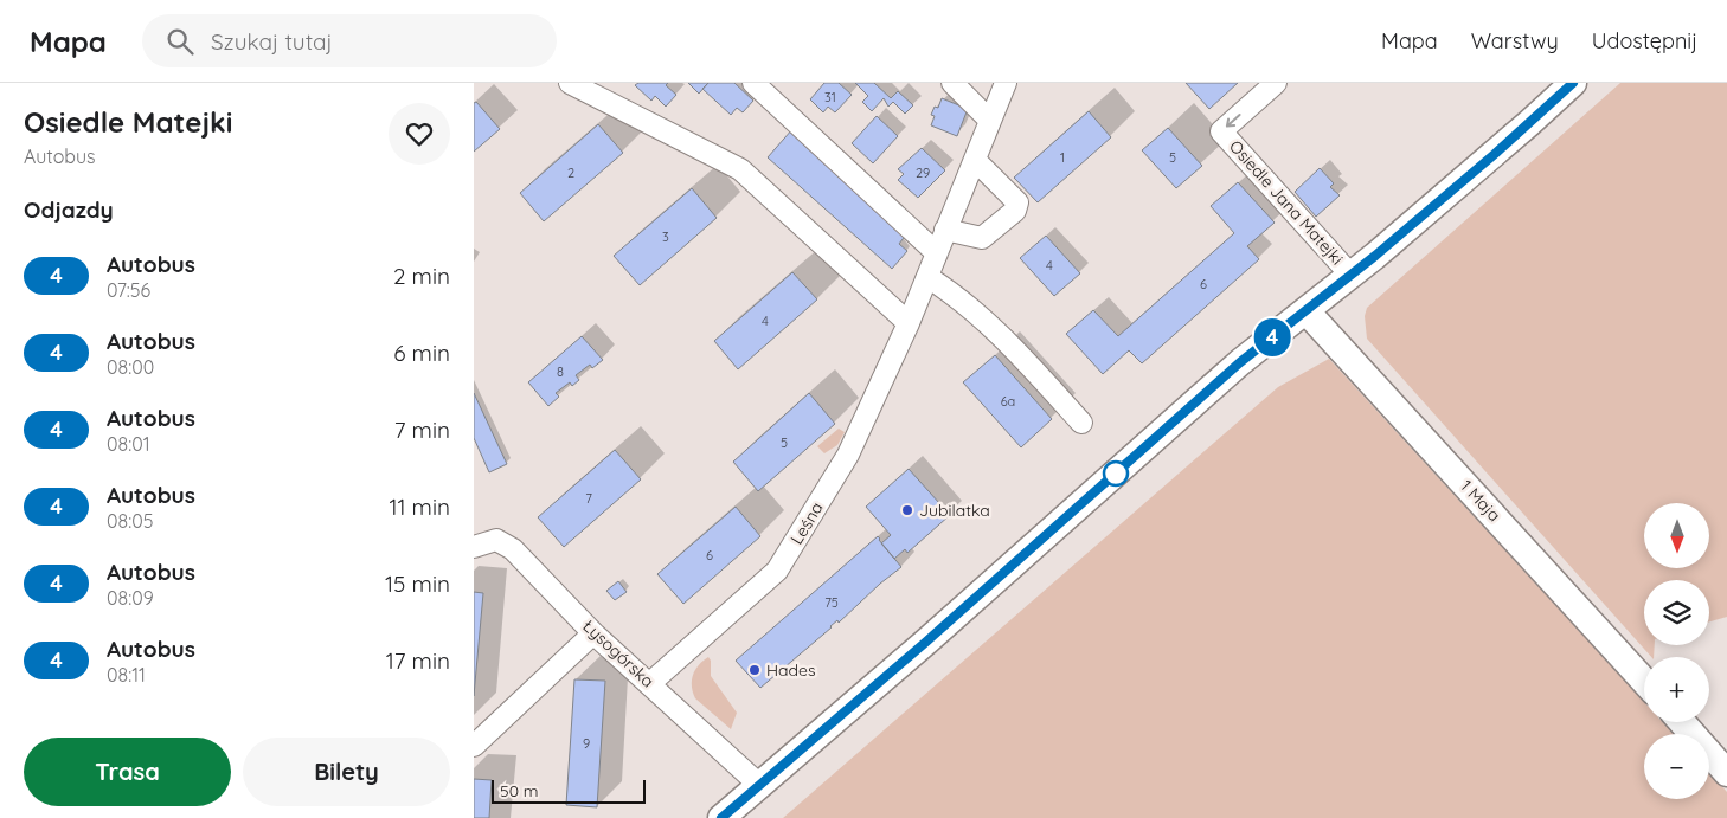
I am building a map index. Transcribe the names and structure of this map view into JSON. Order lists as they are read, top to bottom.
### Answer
{
  "streets": {
    "street": [
      "Osiedle Jana Matejki",
      "1 Maja",
      "Leśna",
      "Łysogórska"
    ]
  },
  "crossings": [
    ["Leśna", "Łysogórska"]
  ],
  "places": ["Jubilatka", "Hades"],
  "lines": ["bus line 4"],
  "house_numbers": [
    "31",
    "1",
    "5",
    "2",
    "29",
    "3",
    "4",
    "6",
    "4",
    "8",
    "6a",
    "5",
    "7",
    "6",
    "75",
    "9"
  ],
  "scale_bar": "50 m",
  "north": "bottom",
  "page": {
    "header": "Mapa",
    "search": "Szukaj tutaj",
    "nav": ["Mapa", "Warstwy", "Udostępnij"],
    "heading": [
      ["Osiedle Matejki", "Autobus"],
      "Odjazdy"
    ],
    "on_map": "4",
    "list": [
      {
        "mark": "4",
        "name": "Autobus",
        "note": "07:56",
        "value": "2 min"
      },
      {
        "mark": "4",
        "name": "Autobus",
        "note": "08:00",
        "value": "6 min"
      },
      {
        "mark": "4",
        "name": "Autobus",
        "note": "08:01",
        "value": "7 min"
      },
      {
        "mark": "4",
        "name": "Autobus",
        "note": "08:05",
        "value": "11 min"
      },
      {
        "mark": "4",
        "name": "Autobus",
        "note": "08:09",
        "value": "15 min"
      },
      {
        "mark": "4",
        "name": "Autobus",
        "note": "08:11",
        "value": "17 min"
      }
    ],
    "map_buttons": ["+", "−"],
    "buttons": ["Trasa", "Bilety"],
    "scale": "50 m"
  }
}
